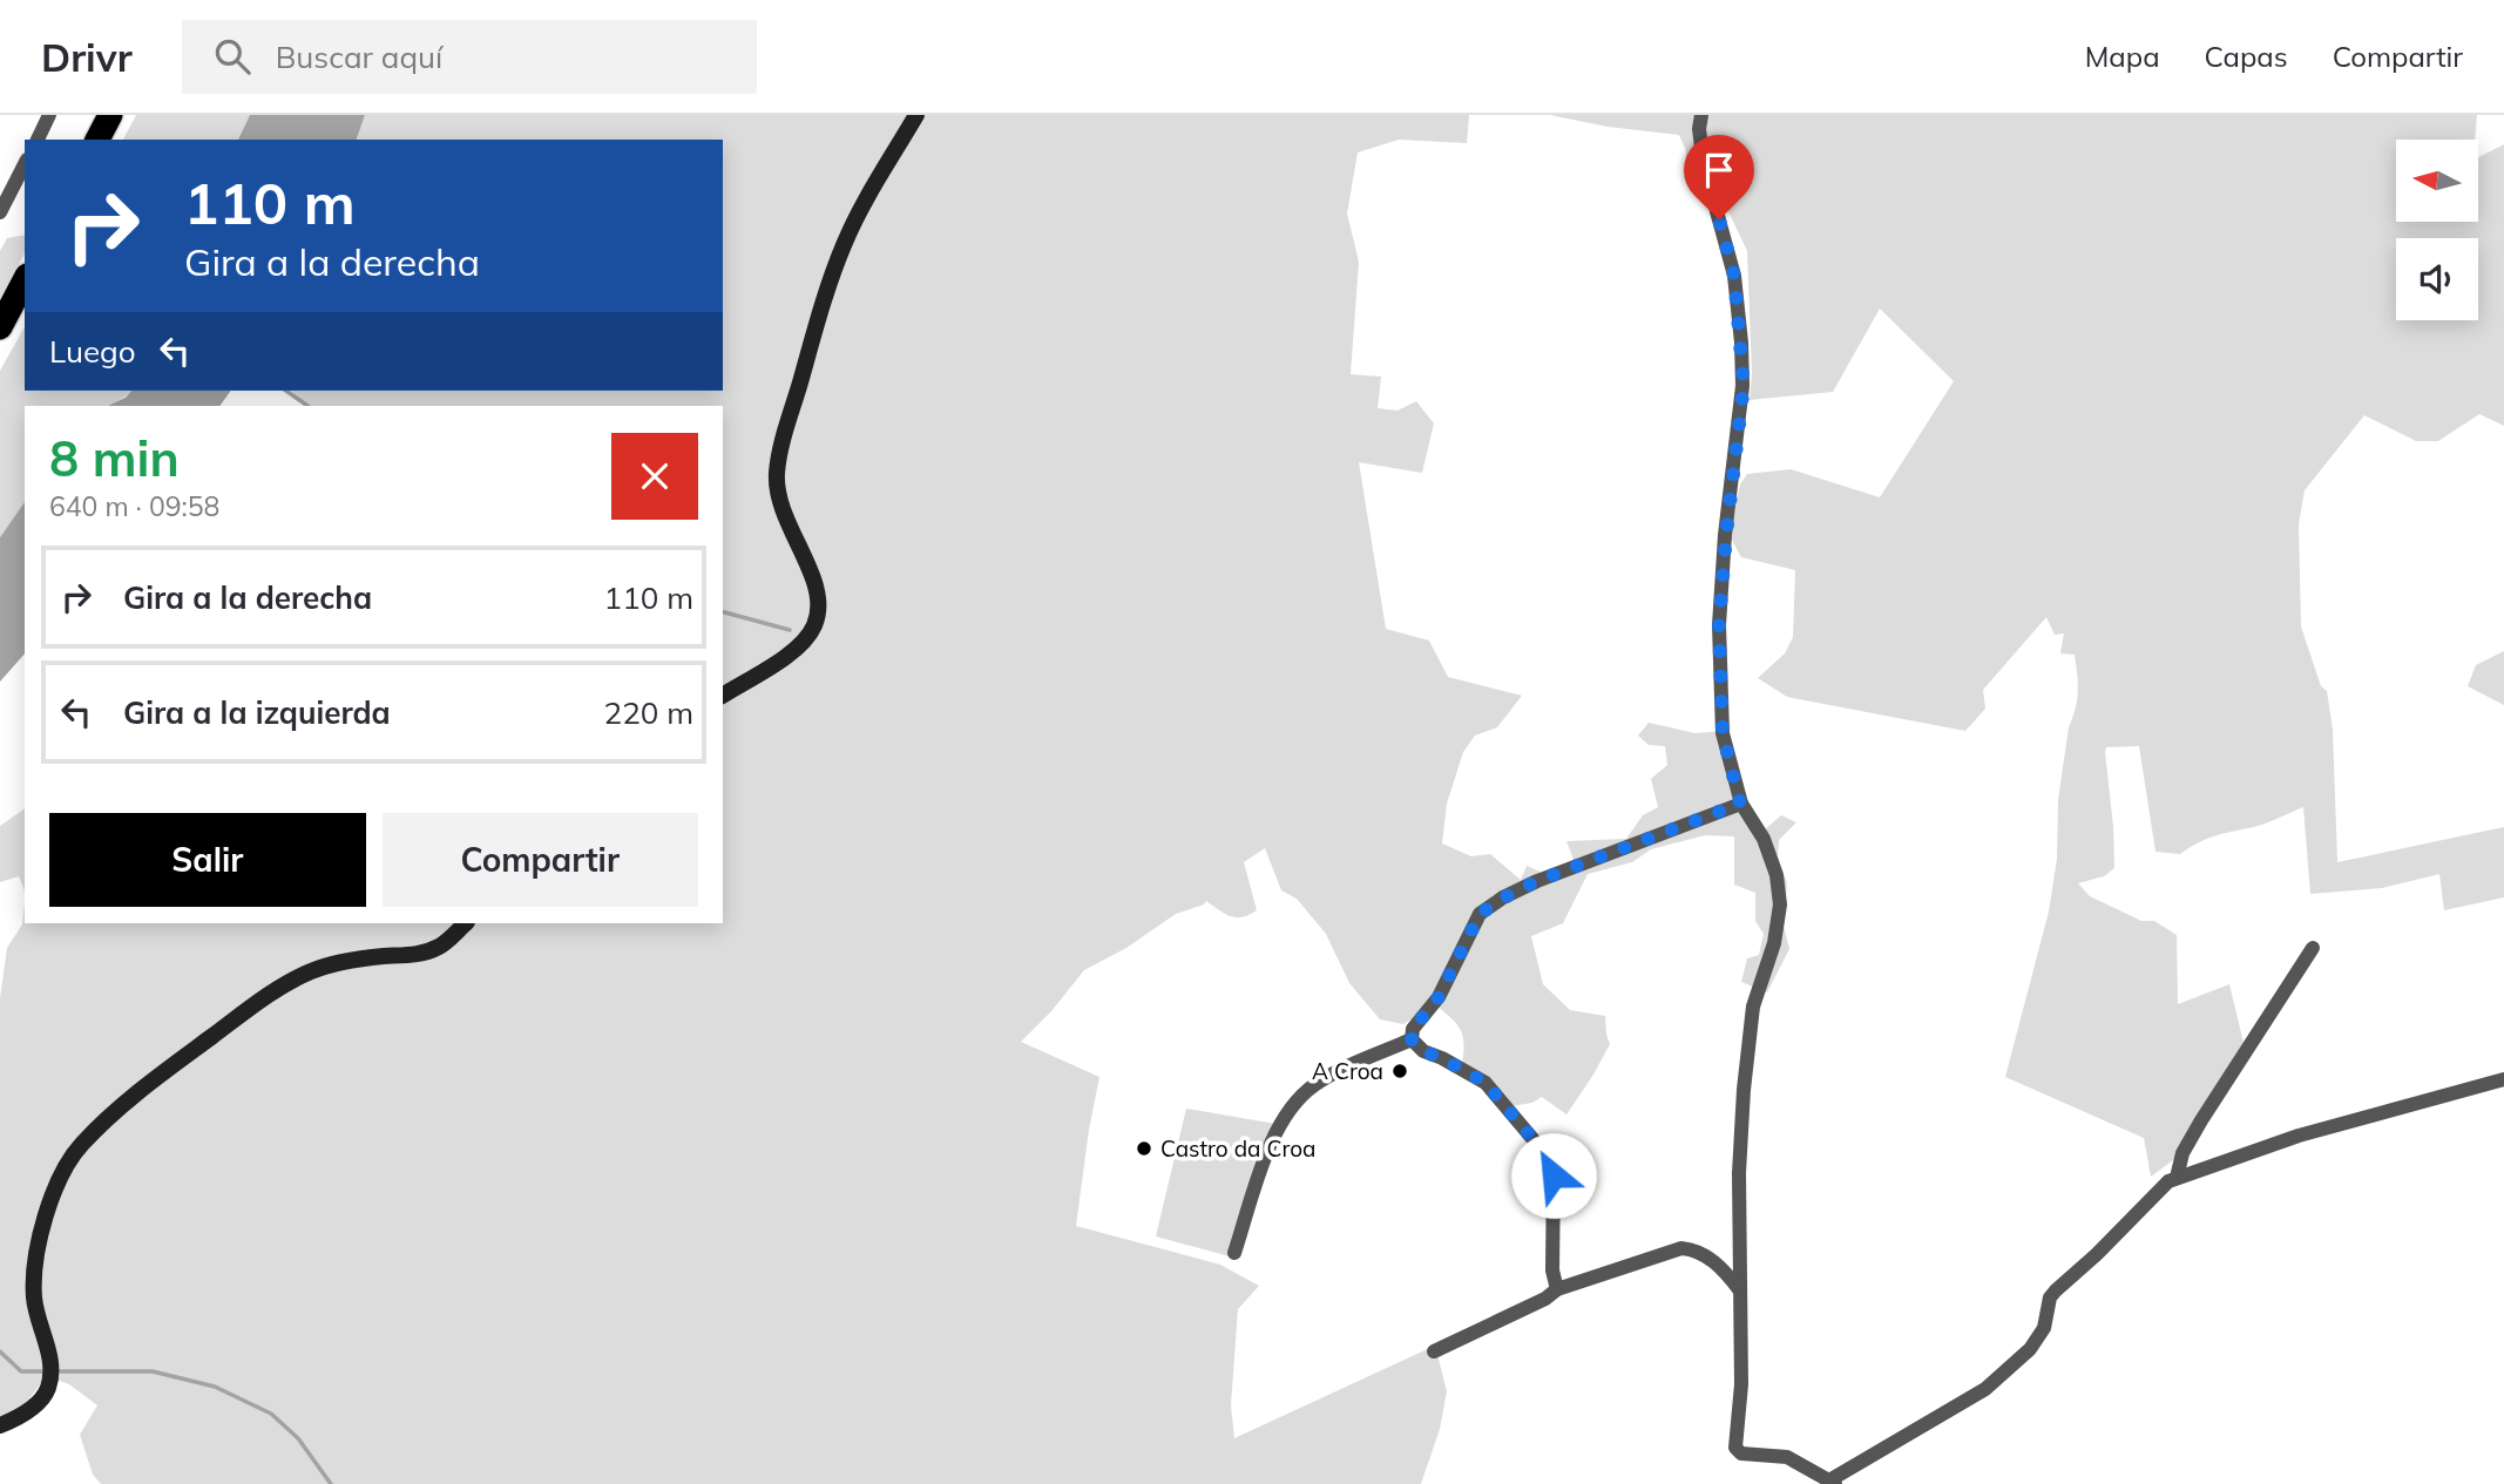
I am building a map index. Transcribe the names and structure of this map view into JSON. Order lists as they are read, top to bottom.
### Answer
{
  "places": ["A Croa", "Castro da Croa"],
  "north": "left",
  "page": {
    "header": "Drivr",
    "search": "Buscar aquí",
    "nav": ["Mapa", "Capas", "Compartir"],
    "turn": ["110 m", "Gira a la derecha"],
    "then": "Luego",
    "heading": ["8 min", "640 m · 09:58"],
    "list": [
      {
        "name": "Gira a la derecha",
        "value": "110 m"
      },
      {
        "name": "Gira a la izquierda",
        "value": "220 m"
      }
    ],
    "buttons": ["Salir", "Compartir"]
  }
}
